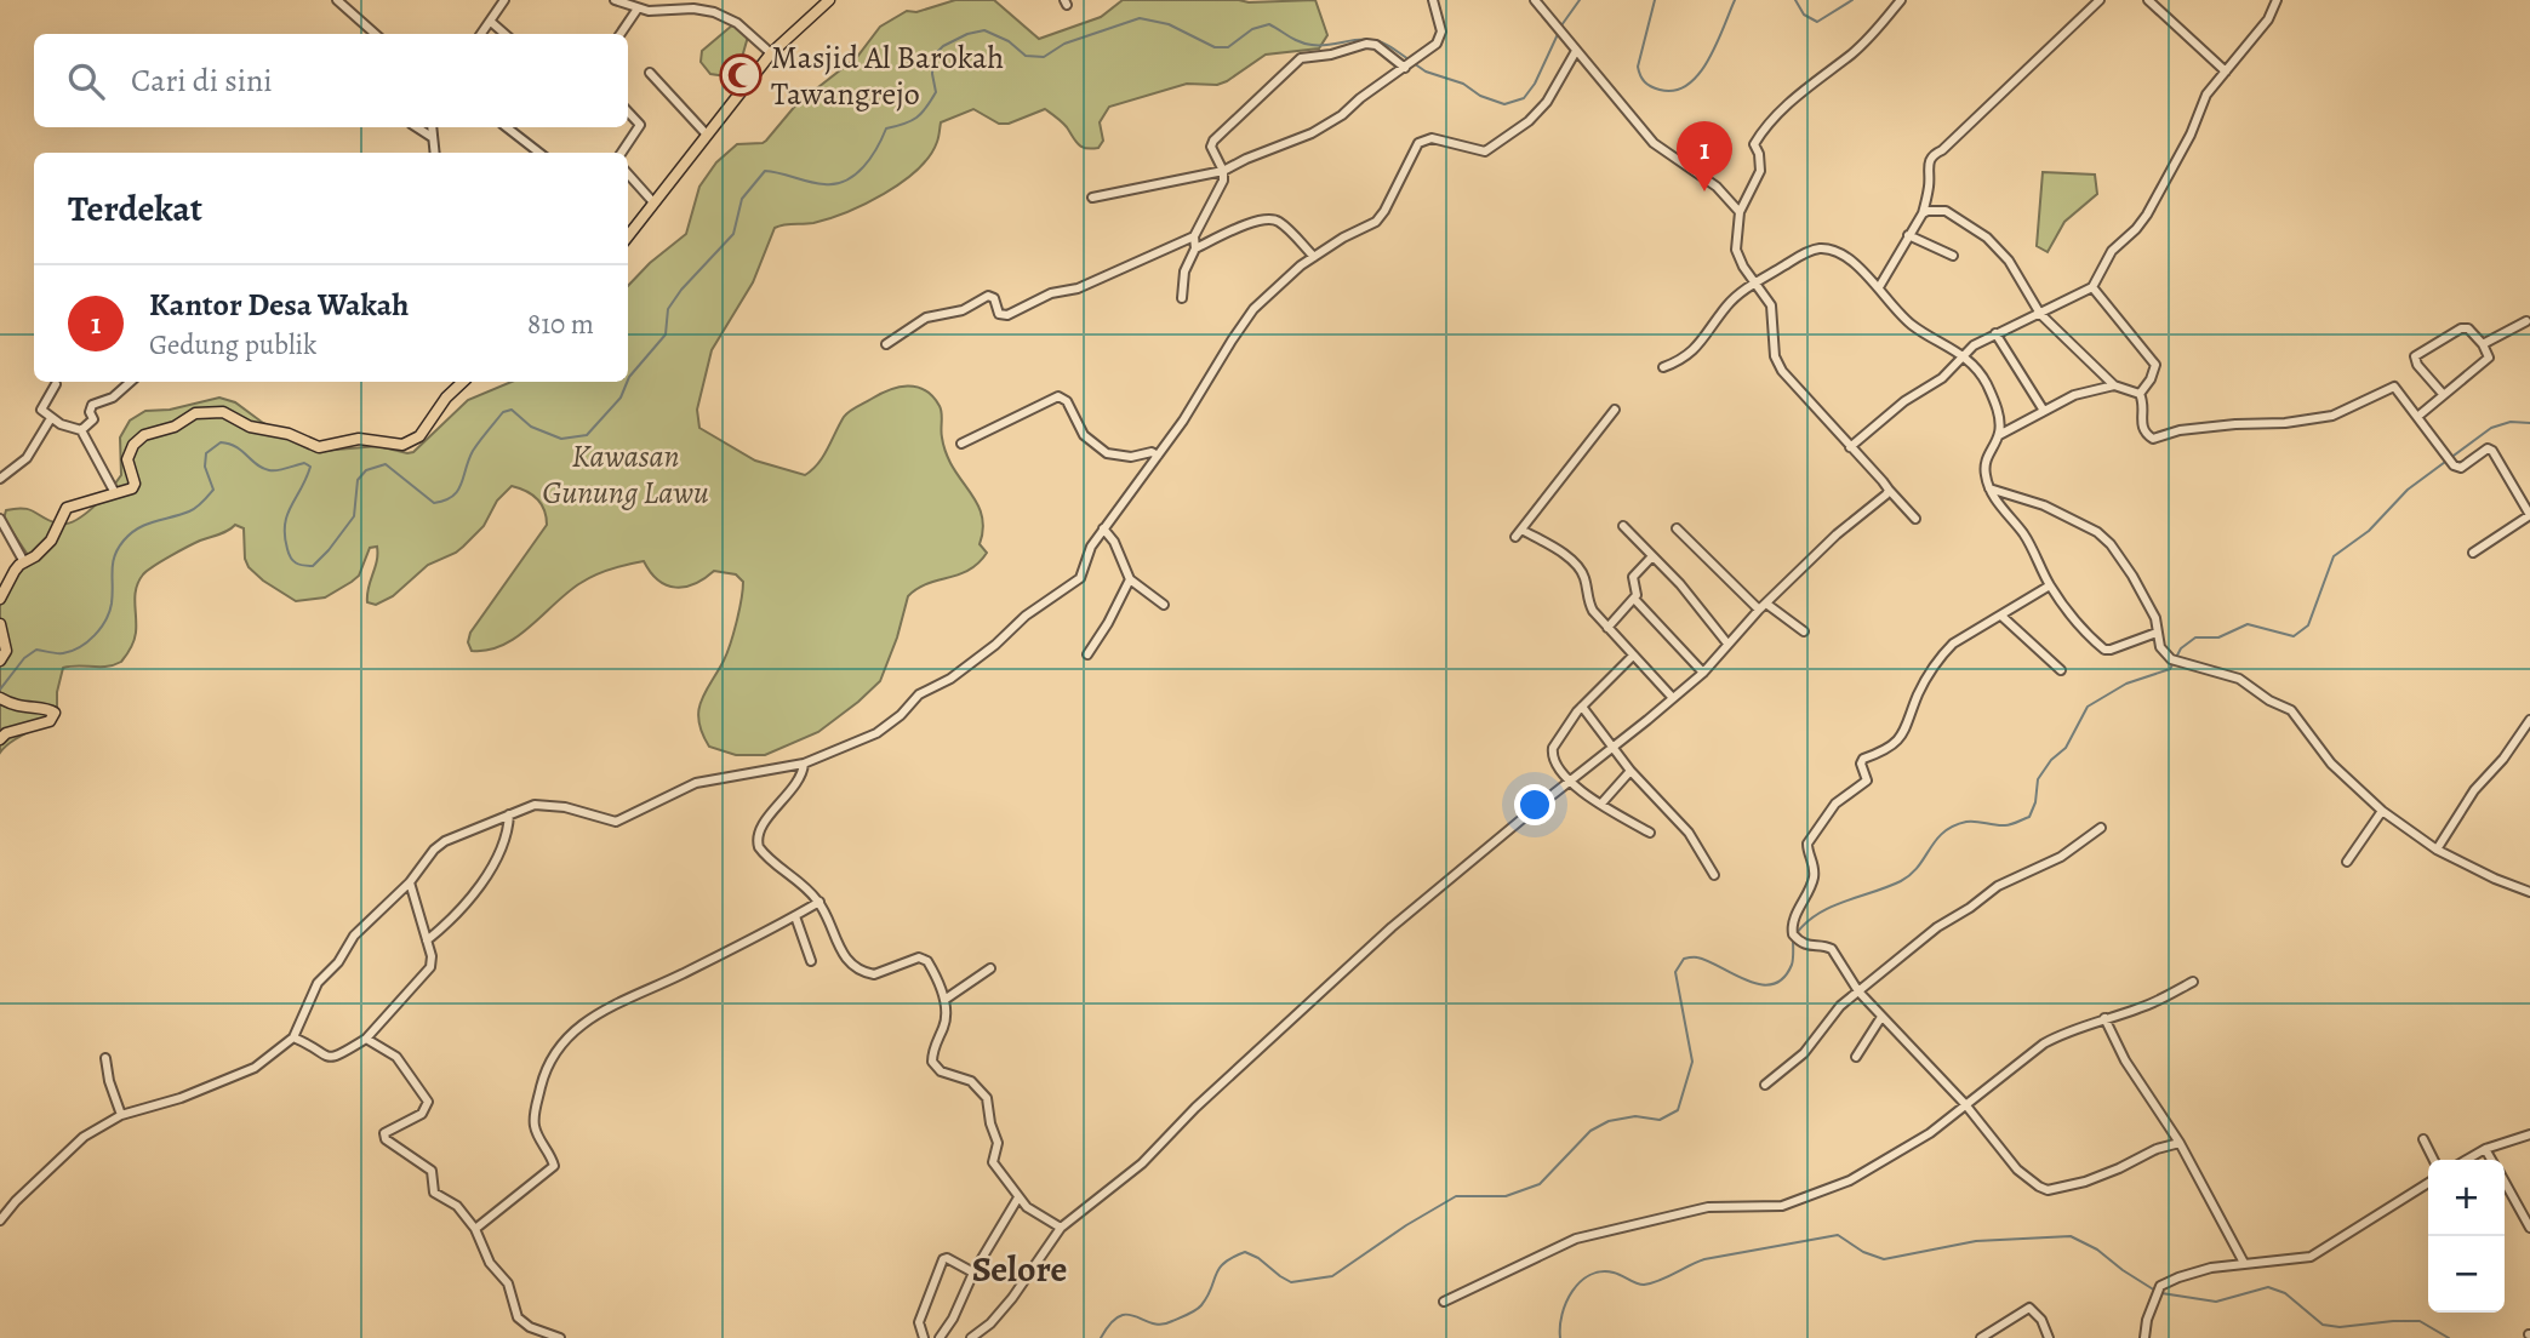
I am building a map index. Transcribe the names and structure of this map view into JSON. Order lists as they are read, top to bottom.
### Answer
{
  "districts": ["Selore"],
  "parks": ["Kawasan Gunung Lawu"],
  "places": {
    "mosque": ["Masjid Al Barokah Tawangrejo"]
  },
  "page": {
    "search": "Cari di sini",
    "pins": "1",
    "heading": "Terdekat",
    "list": [
      {
        "mark": "1",
        "name": "Kantor Desa Wakah",
        "note": "Gedung publik",
        "value": "810 m"
      }
    ],
    "map_buttons": ["+", "−"]
  }
}
